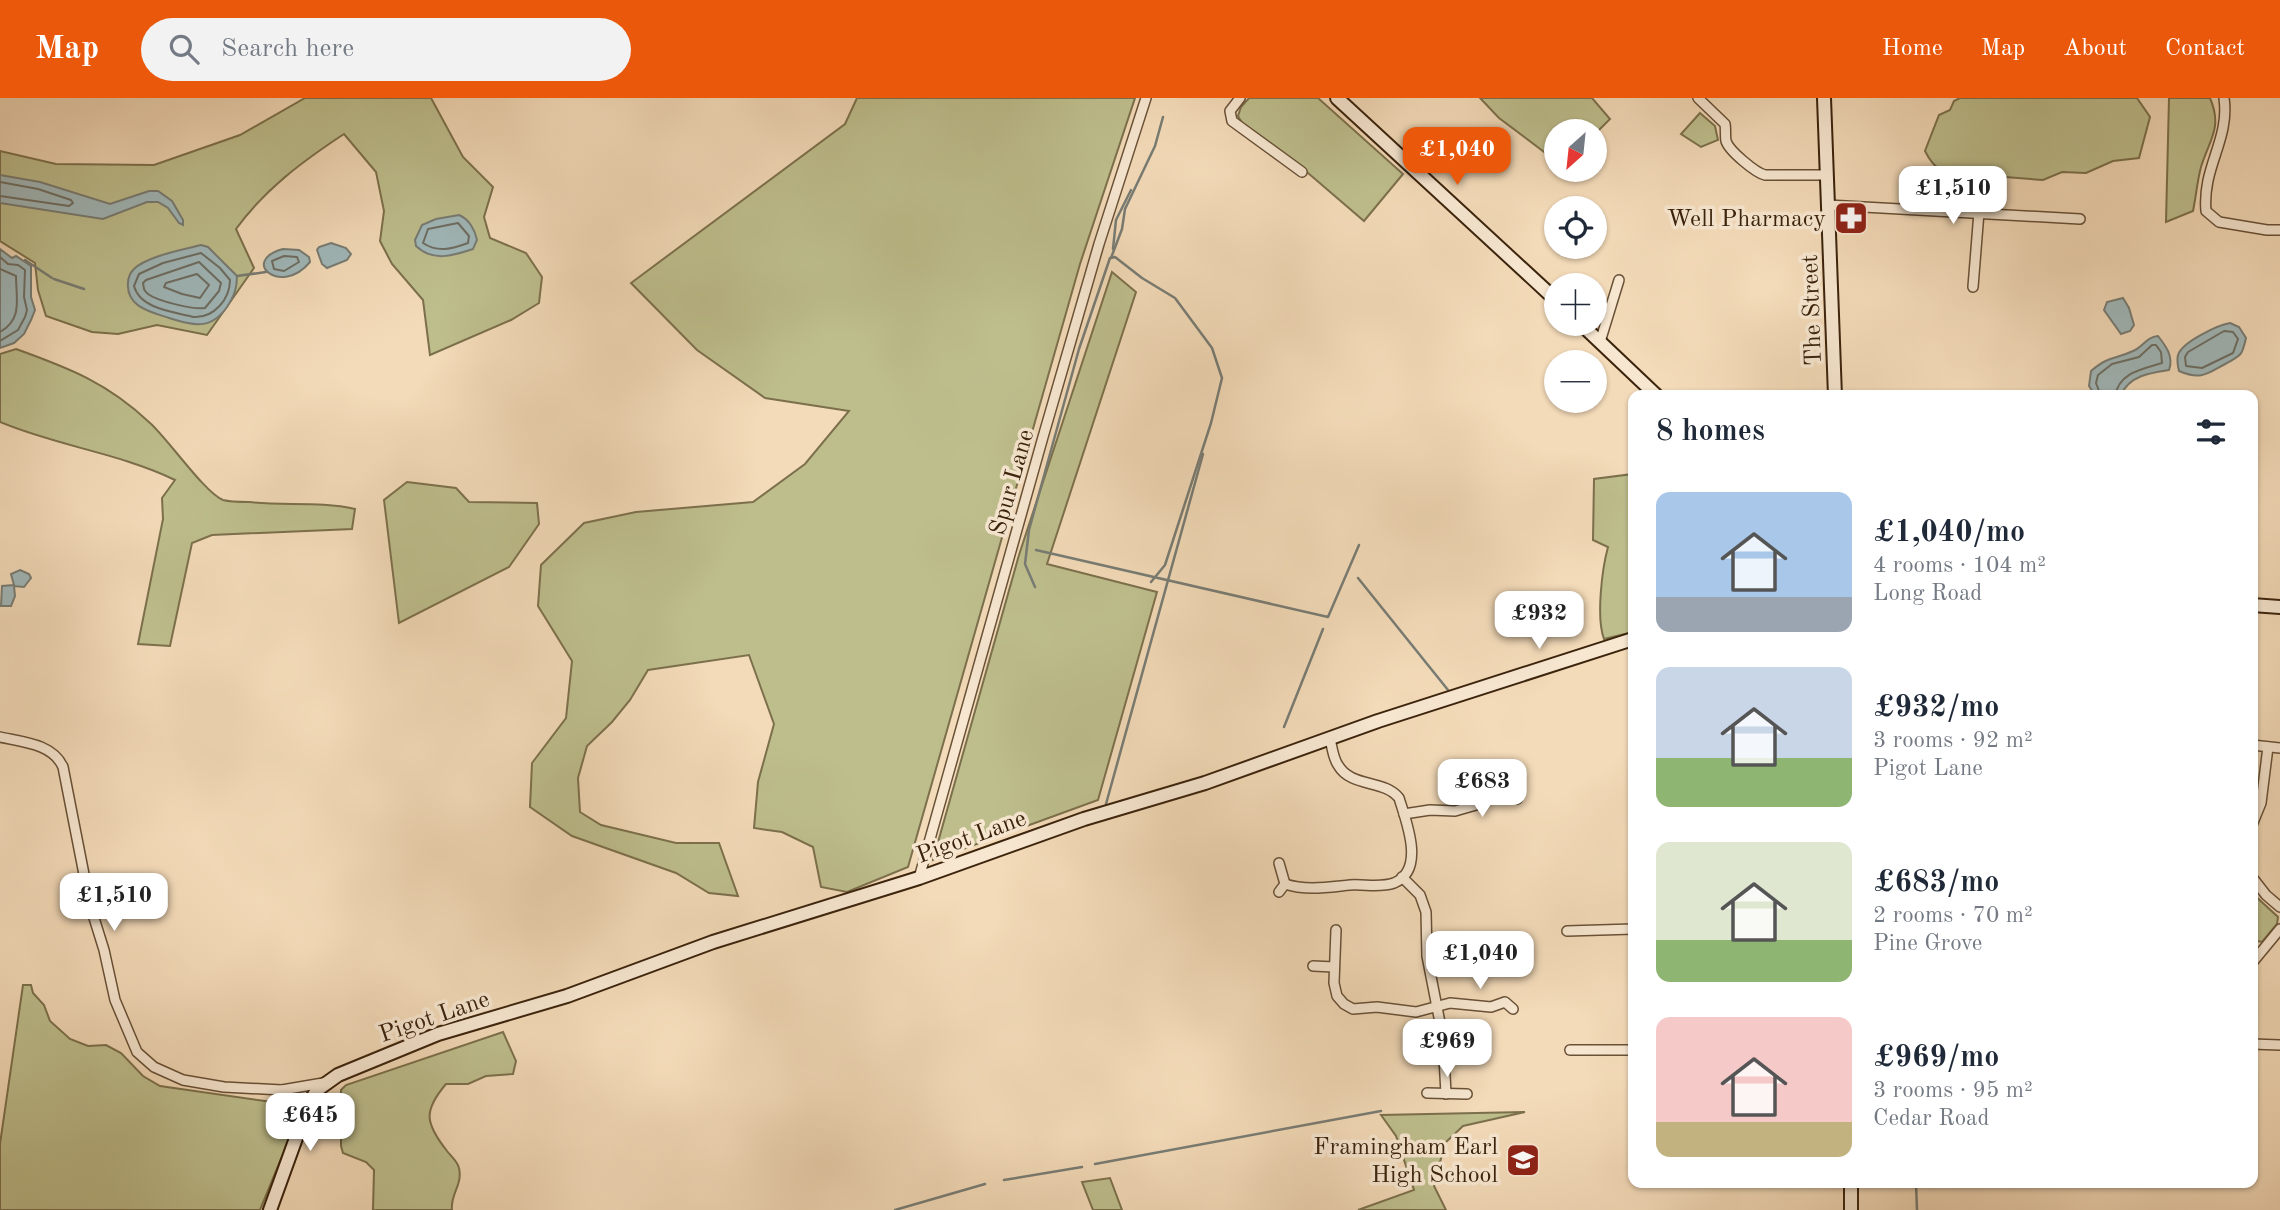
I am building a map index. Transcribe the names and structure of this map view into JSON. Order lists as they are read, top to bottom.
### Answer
{
  "streets": {
    "street": ["The Street", "Spur Lane", "Pigot Lane"]
  },
  "crossings": [
    ["Spur Lane", "Pigot Lane"]
  ],
  "places": {
    "pharmacy": ["Well Pharmacy"],
    "school or university": ["Framingham Earl High School"]
  },
  "north": "bottom left",
  "page": {
    "header": "Map",
    "search": "Search here",
    "nav": [
      "Home",
      "Map",
      "About",
      "Contact"
    ],
    "map_buttons": ["+", "−"],
    "price": [
      "£1,040",
      "£1,510",
      "£932",
      "£683",
      "£1,510",
      "£1,040",
      "£969",
      "£645"
    ],
    "heading": "8 homes",
    "list": [
      {
        "name": "£1,040/mo",
        "note": "4 rooms · 104 m² · Long Road"
      },
      {
        "name": "£932/mo",
        "note": "3 rooms · 92 m² · Pigot Lane"
      },
      {
        "name": "£683/mo",
        "note": "2 rooms · 70 m² · Pine Grove"
      },
      {
        "name": "£969/mo",
        "note": "3 rooms · 95 m² · Cedar Road"
      }
    ]
  }
}
